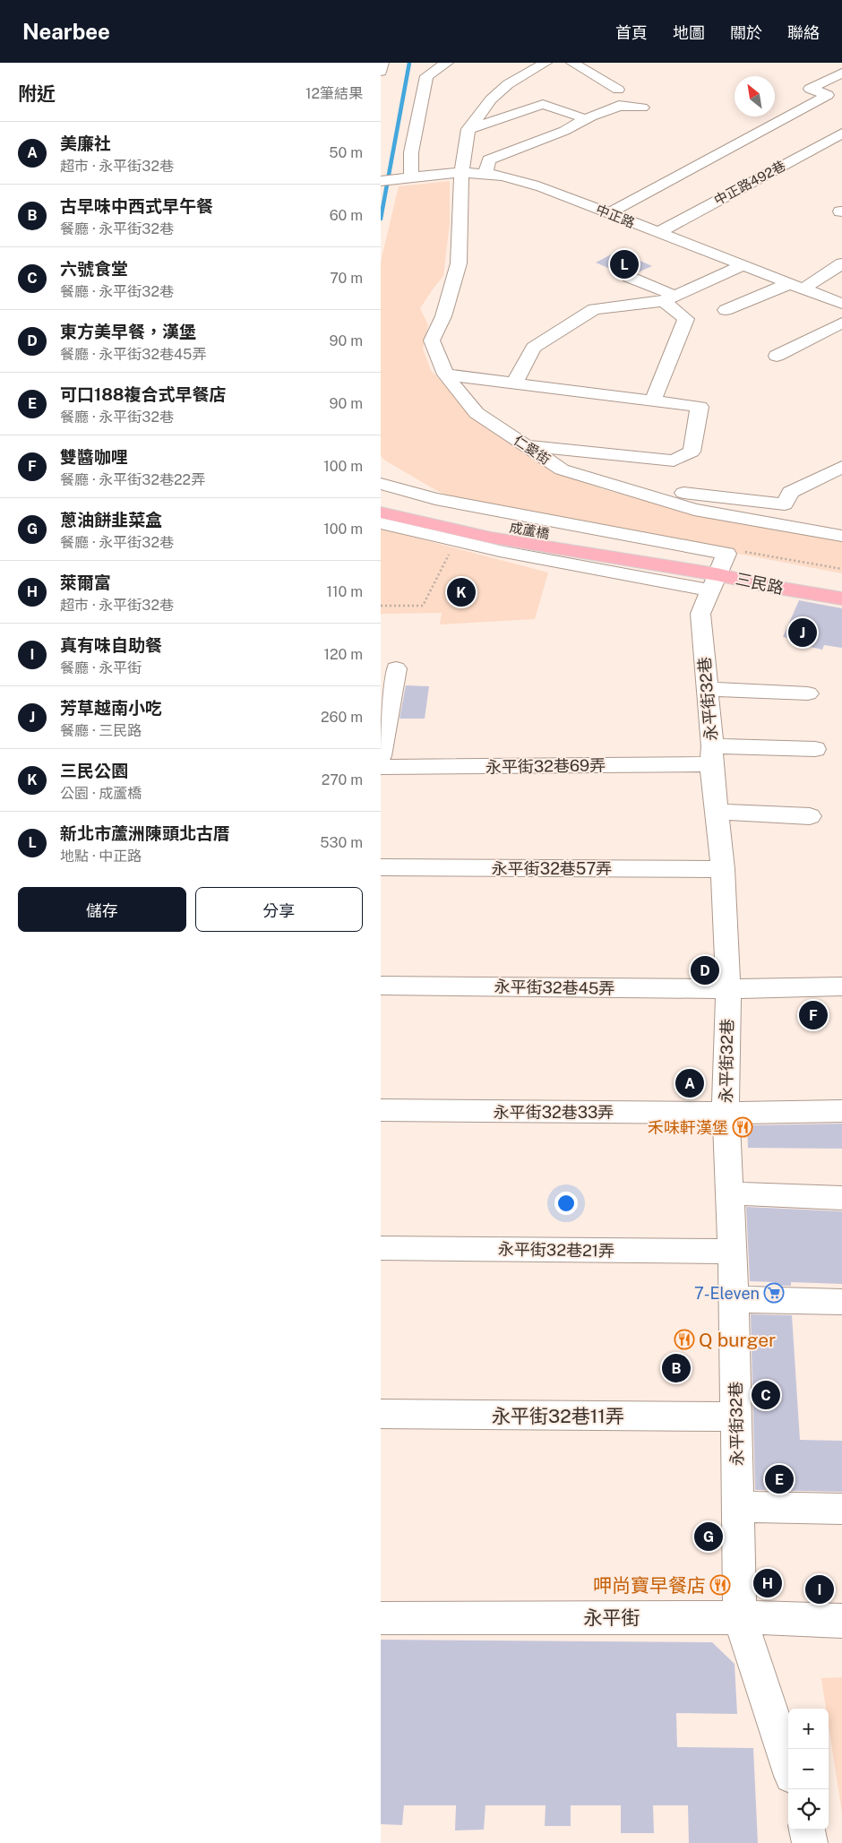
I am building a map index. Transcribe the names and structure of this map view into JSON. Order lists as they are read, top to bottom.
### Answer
{
  "streets": {
    "main road": ["成蘆橋", "三民路"],
    "street": [
      "中正路492巷",
      "中正路",
      "仁愛街",
      "永平街32巷",
      "永平街32巷69弄",
      "永平街32巷57弄",
      "永平街32巷45弄",
      "永平街32巷33弄",
      "永平街32巷21弄",
      "永平街32巷11弄",
      "永平街"
    ]
  },
  "crossings": [
    ["中正路492巷", "中正路"],
    ["中正路", "仁愛街"],
    ["成蘆橋", "三民路"],
    ["三民路", "永平街32巷"],
    ["永平街32巷", "永平街32巷69弄"],
    ["永平街32巷", "永平街32巷57弄"],
    ["永平街32巷", "永平街32巷45弄"],
    ["永平街32巷", "永平街32巷33弄"],
    ["永平街32巷", "永平街32巷21弄"],
    ["永平街32巷", "永平街32巷11弄"],
    ["永平街32巷", "永平街"]
  ],
  "places": {
    "restaurant": ["禾味軒漢堡", "Q burger", "呷尚寶早餐店"],
    "supermarket": ["7-Eleven"]
  },
  "north": "top left",
  "page": {
    "header": "Nearbee",
    "nav": [
      "首頁",
      "地圖",
      "關於",
      "聯絡"
    ],
    "heading": ["附近", "12筆結果"],
    "list": [
      {
        "mark": "A",
        "name": "美廉社",
        "note": "超市 · 永平街32巷",
        "value": "50 m"
      },
      {
        "mark": "B",
        "name": "古早味中西式早午餐",
        "note": "餐廳 · 永平街32巷",
        "value": "60 m"
      },
      {
        "mark": "C",
        "name": "六號食堂",
        "note": "餐廳 · 永平街32巷",
        "value": "70 m"
      },
      {
        "mark": "D",
        "name": "東方美早餐，漢堡",
        "note": "餐廳 · 永平街32巷45弄",
        "value": "90 m"
      },
      {
        "mark": "E",
        "name": "可口188複合式早餐店",
        "note": "餐廳 · 永平街32巷",
        "value": "90 m"
      },
      {
        "mark": "F",
        "name": "雙醬咖哩",
        "note": "餐廳 · 永平街32巷22弄",
        "value": "100 m"
      },
      {
        "mark": "G",
        "name": "蔥油餅韭菜盒",
        "note": "餐廳 · 永平街32巷",
        "value": "100 m"
      },
      {
        "mark": "H",
        "name": "萊爾富",
        "note": "超市 · 永平街32巷",
        "value": "110 m"
      },
      {
        "mark": "I",
        "name": "真有味自助餐",
        "note": "餐廳 · 永平街",
        "value": "120 m"
      },
      {
        "mark": "J",
        "name": "芳草越南小吃",
        "note": "餐廳 · 三民路",
        "value": "260 m"
      },
      {
        "mark": "K",
        "name": "三民公園",
        "note": "公園 · 成蘆橋",
        "value": "270 m"
      },
      {
        "mark": "L",
        "name": "新北市蘆洲陳頭北古厝",
        "note": "地點 · 中正路",
        "value": "530 m"
      }
    ],
    "pins": [
      "L",
      "K",
      "J",
      "D",
      "F",
      "A",
      "B",
      "C",
      "E",
      "G",
      "H",
      "I"
    ],
    "buttons": ["儲存", "分享"],
    "map_buttons": ["+", "−"]
  }
}
